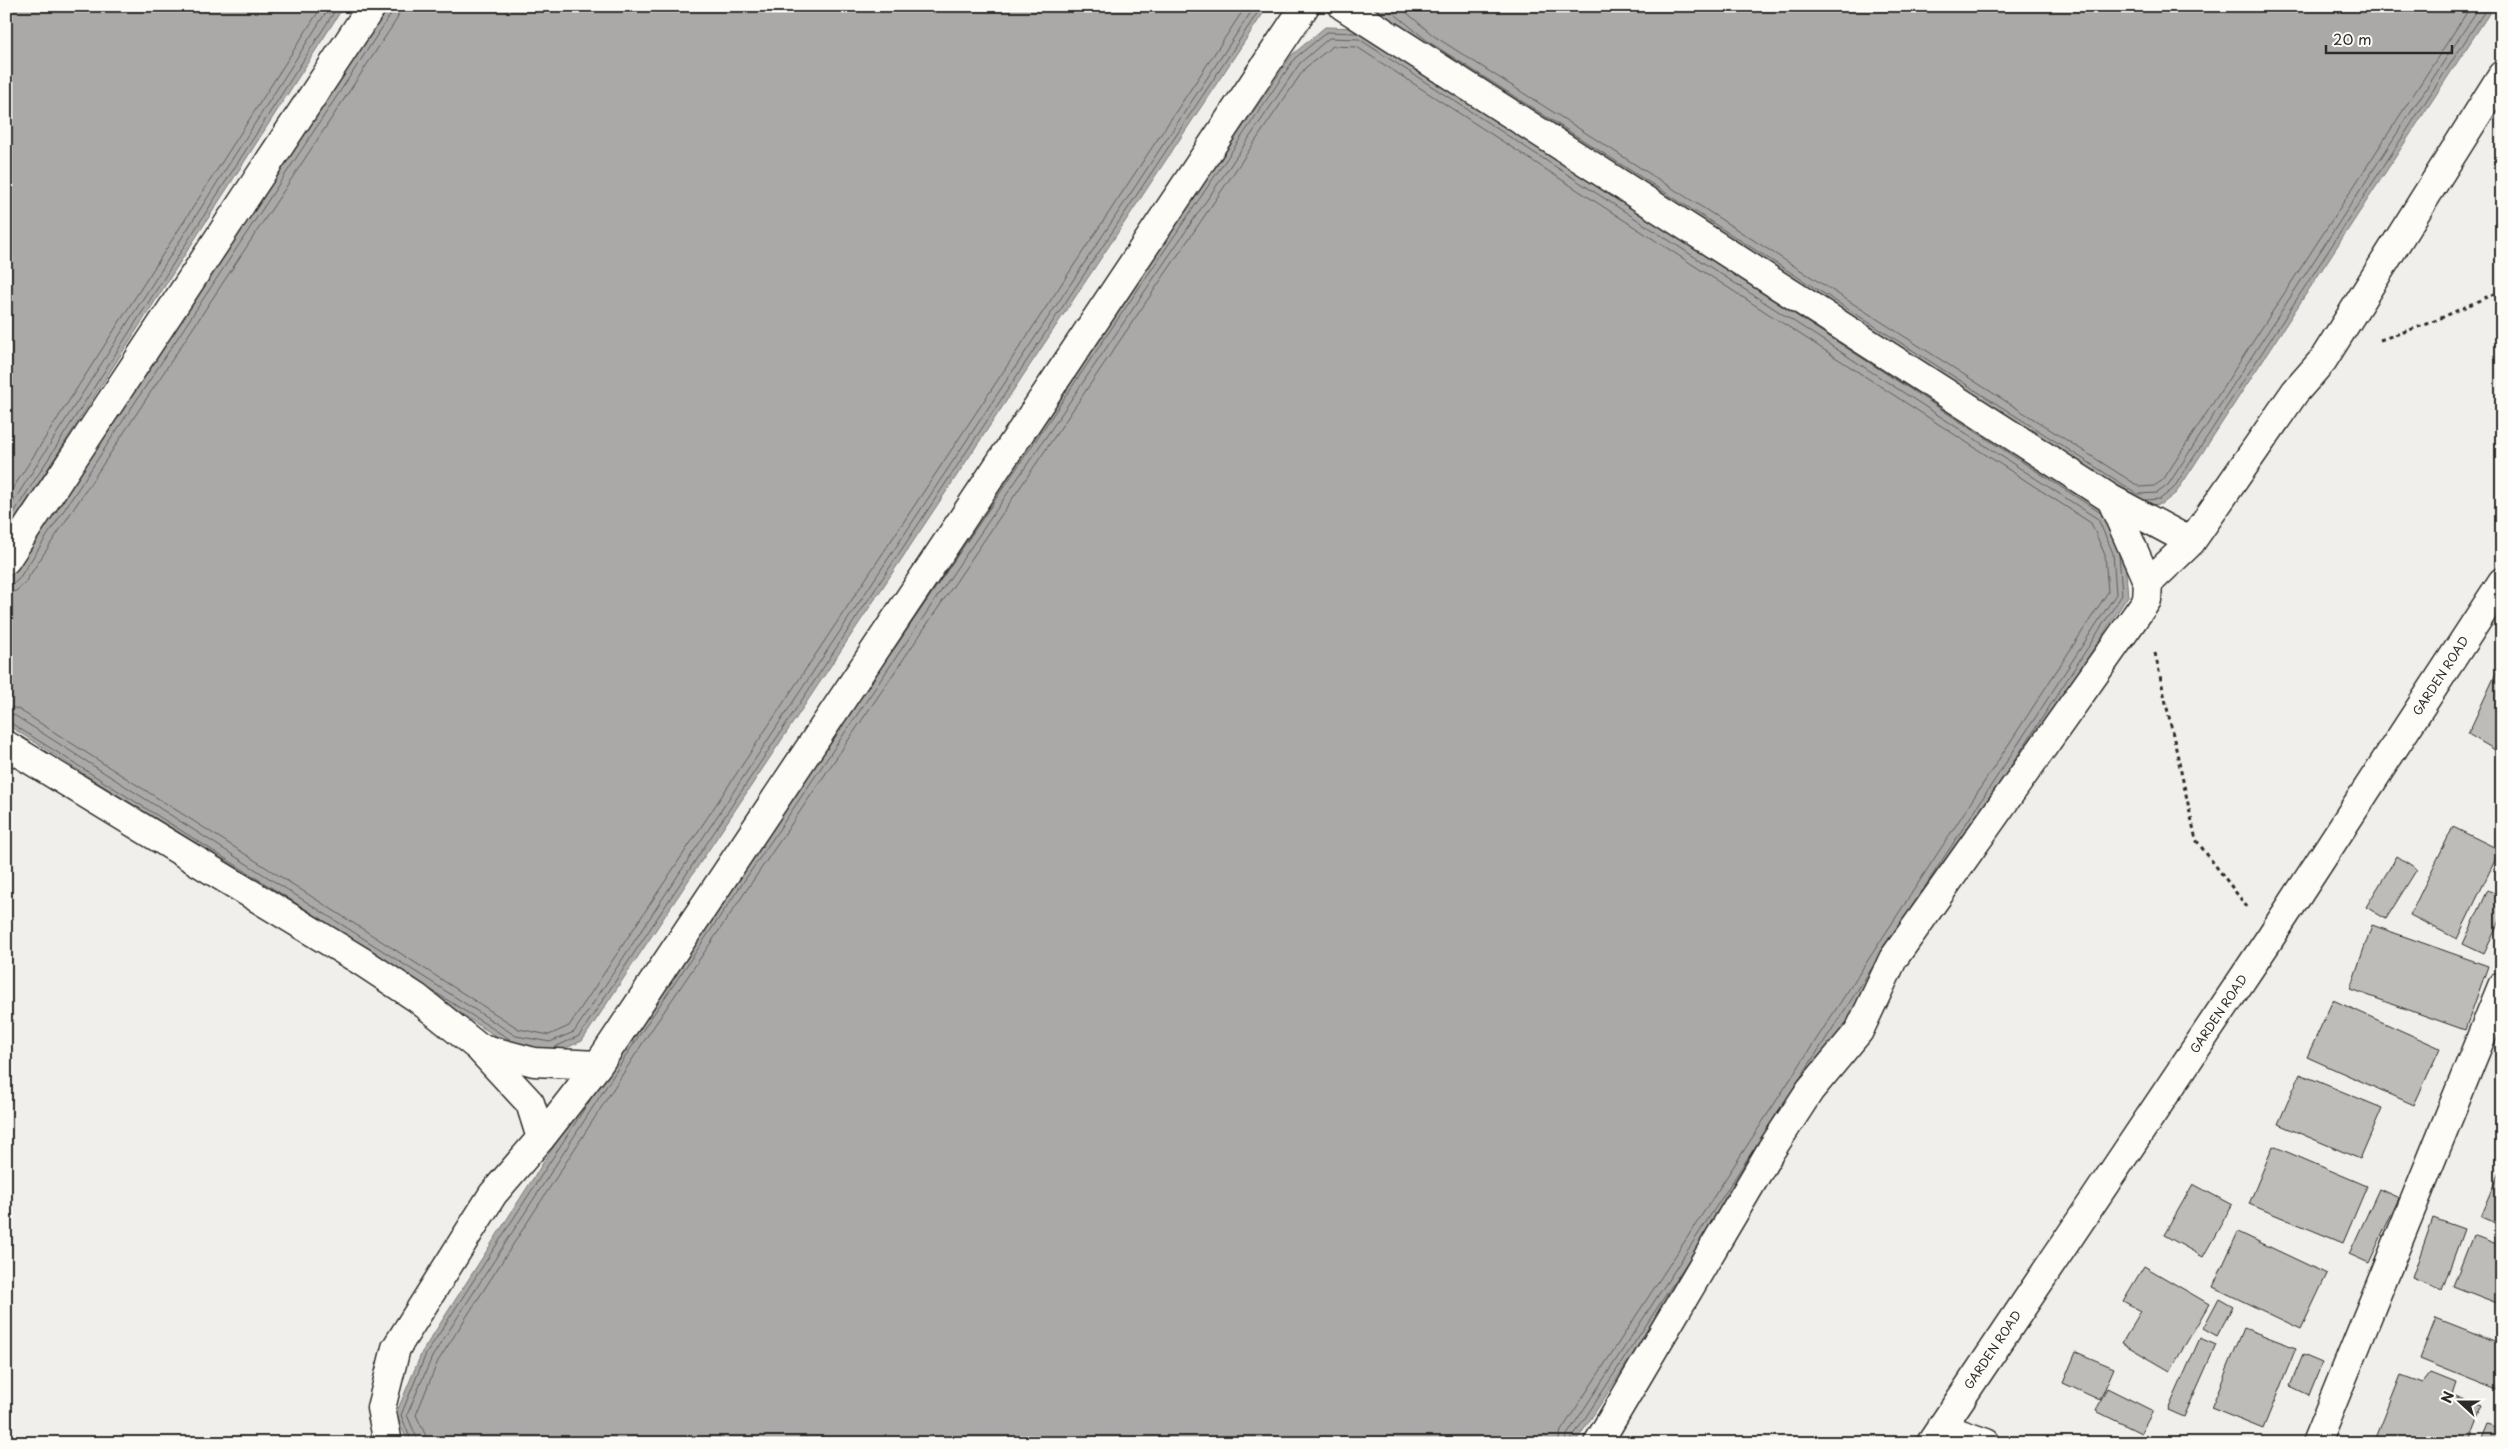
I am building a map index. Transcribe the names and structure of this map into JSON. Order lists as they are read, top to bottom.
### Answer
{
  "streets": {
    "street": ["GARDEN ROAD"]
  },
  "scale_bar": "20 m",
  "north": "left"
}
